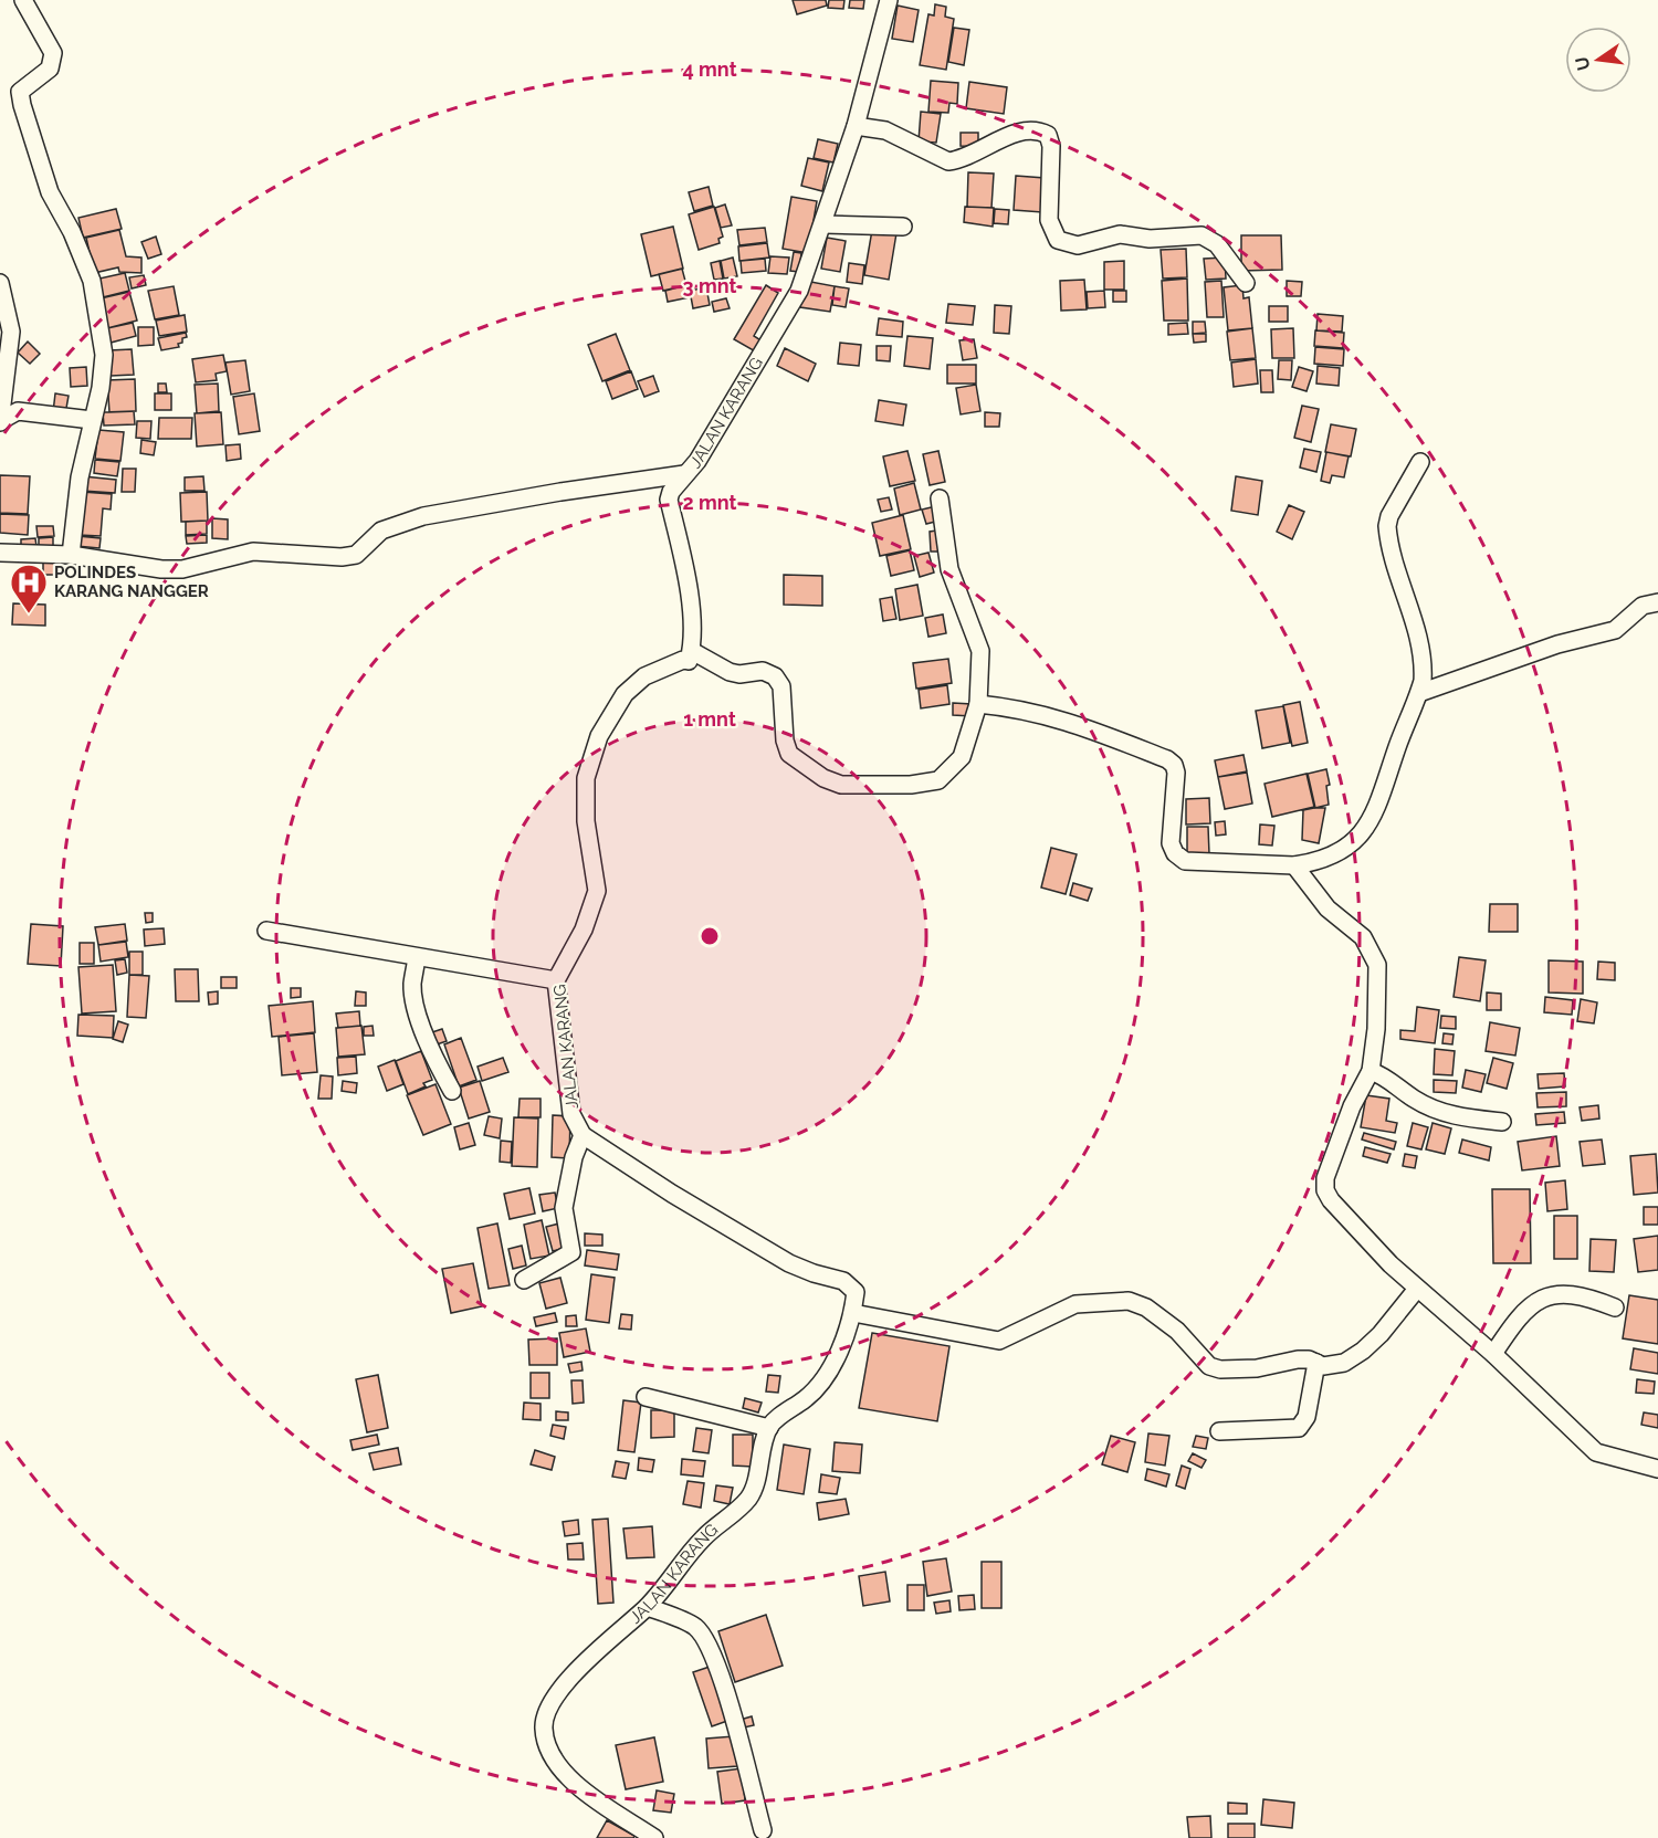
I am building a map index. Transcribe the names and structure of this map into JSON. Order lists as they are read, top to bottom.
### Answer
{
  "streets": {
    "street": ["JALAN KARANG"]
  },
  "places": {
    "hospital": ["POLINDES KARANG NANGGER"]
  },
  "north": "left",
  "rings": [
    "4 mnt",
    "3 mnt",
    "2 mnt",
    "1 mnt"
  ]
}
